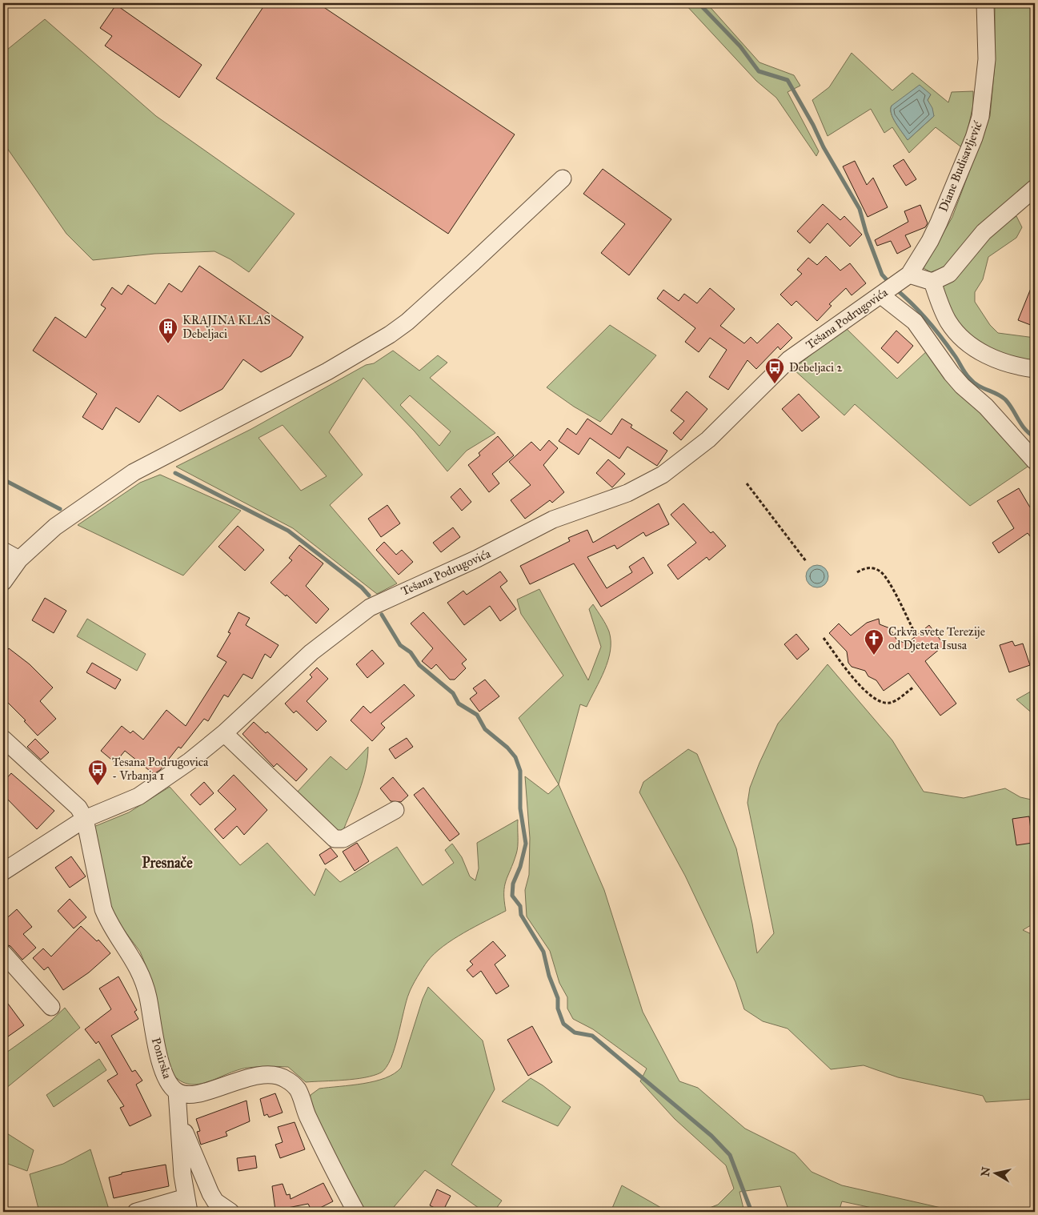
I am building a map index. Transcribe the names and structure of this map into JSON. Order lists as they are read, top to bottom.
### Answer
{
  "streets": {
    "street": ["Diane Budisavljević", "Tešana Podrugovića", "Ponirska"]
  },
  "crossings": [
    ["Diane Budisavljević", "Tešana Podrugovića"],
    ["Tešana Podrugovića", "Ponirska"]
  ],
  "districts": ["Presnače"],
  "places": {
    "building": ["KRAJINA KLAS Debeljaci"],
    "bus stop": ["Debeljaci 2", "Tesana Podrugovica - Vrbanja 1"],
    "church": ["Crkva svete Terezije od Djeteta Isusa"]
  },
  "north": "left"
}
